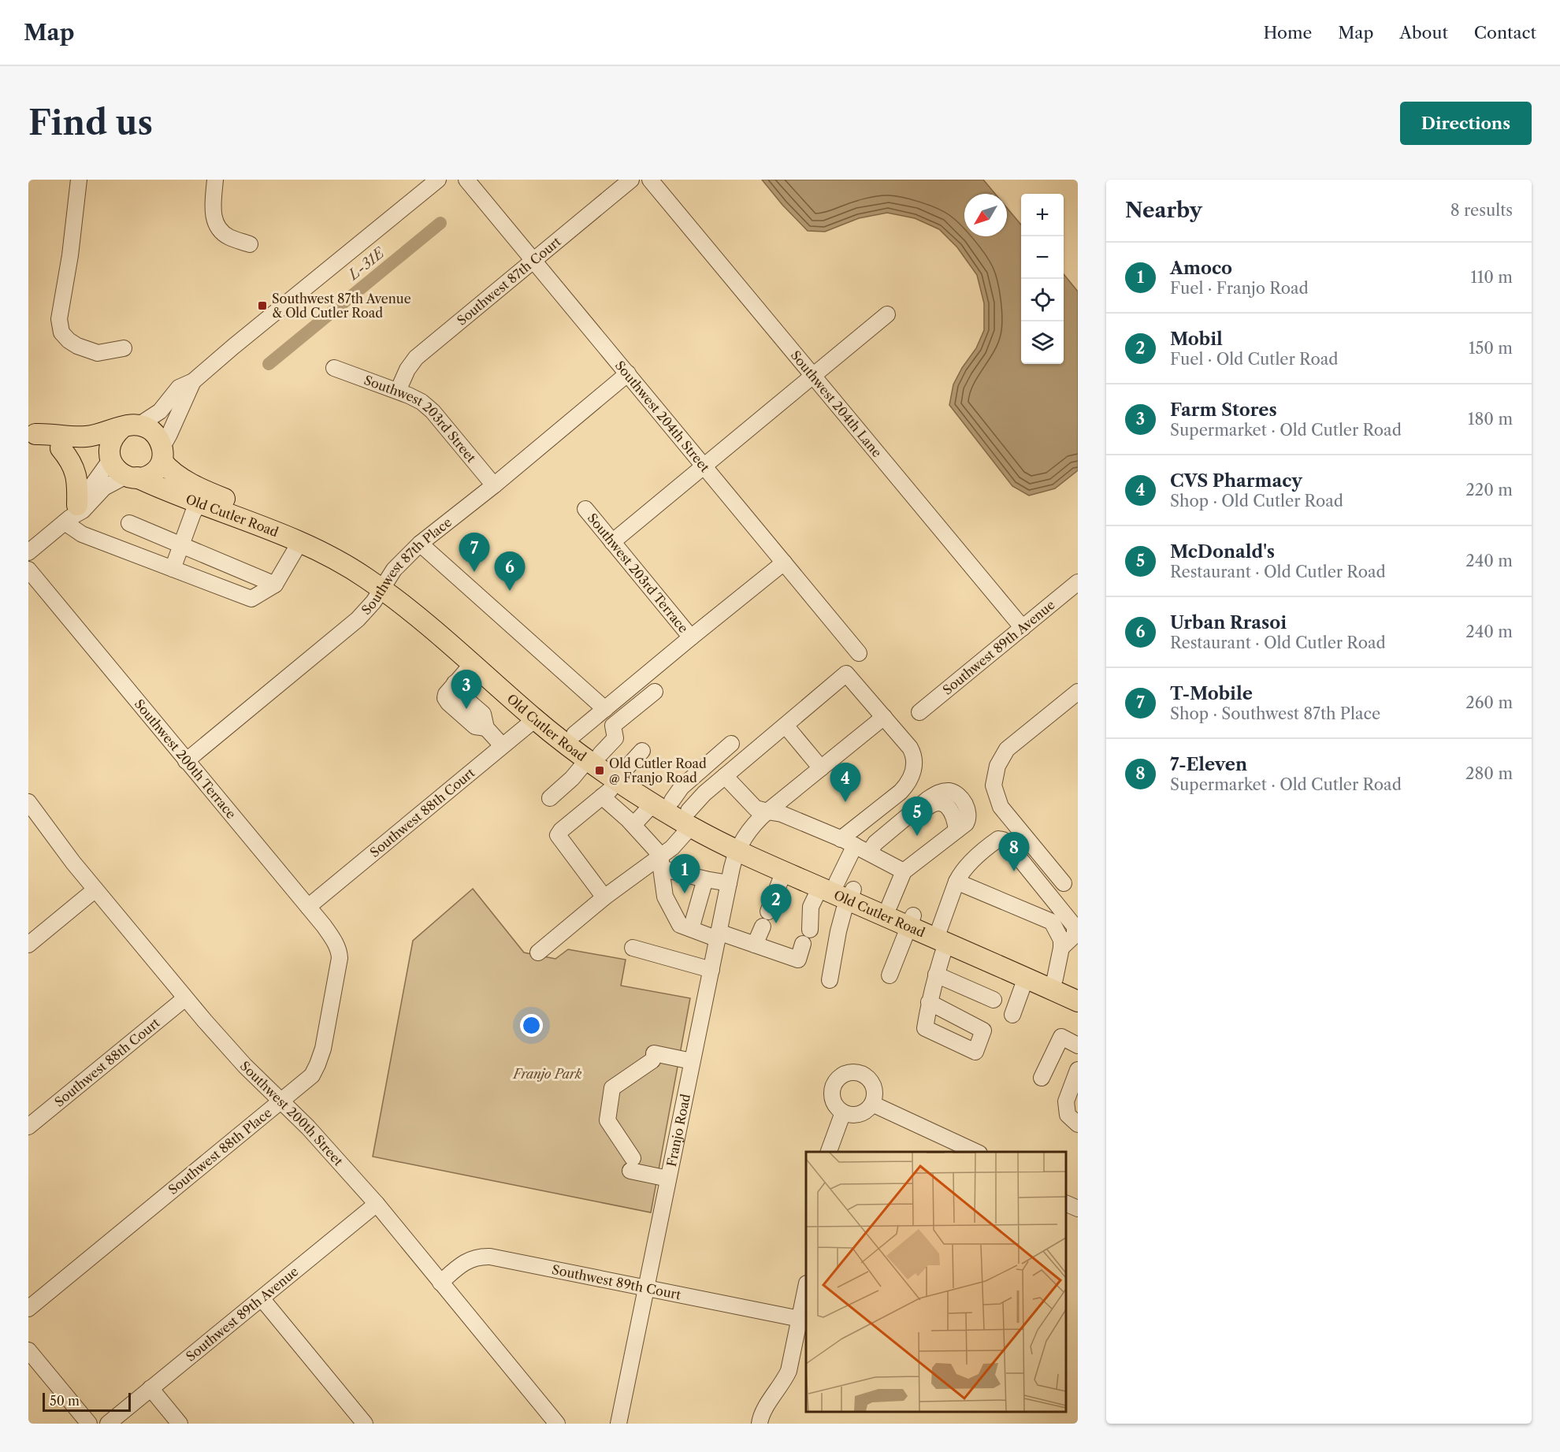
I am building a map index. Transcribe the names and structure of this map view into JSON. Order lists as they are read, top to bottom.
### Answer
{
  "streets": {
    "main road": ["Old Cutler Road"],
    "street": [
      "Southwest 87th Court",
      "Southwest 204th Lane",
      "Southwest 204th Street",
      "Southwest 203rd Street",
      "Southwest 87th Place",
      "Southwest 203rd Terrace",
      "Southwest 89th Avenue",
      "Southwest 200th Terrace",
      "Southwest 88th Court",
      "Southwest 200th Street",
      "Franjo Road",
      "Southwest 88th Place",
      "Southwest 89th Court"
    ]
  },
  "crossings": [
    ["Southwest 87th Court", "Southwest 204th Street"],
    ["Southwest 87th Court", "Southwest 203rd Street"],
    ["Southwest 204th Lane", "Southwest 89th Avenue"],
    ["Southwest 204th Street", "Southwest 87th Place"],
    ["Southwest 203rd Street", "Southwest 87th Place"],
    ["Old Cutler Road", "Southwest 87th Place"],
    ["Old Cutler Road", "Southwest 88th Court"],
    ["Old Cutler Road", "Franjo Road"],
    ["Southwest 87th Place", "Southwest 200th Terrace"],
    ["Southwest 89th Avenue", "Southwest 200th Street"],
    ["Southwest 200th Terrace", "Southwest 88th Court"],
    ["Southwest 200th Terrace", "Southwest 88th Place"],
    ["Southwest 88th Court", "Southwest 200th Street"],
    ["Southwest 200th Street", "Southwest 88th Place"],
    ["Southwest 200th Street", "Southwest 89th Court"],
    ["Franjo Road", "Southwest 89th Court"]
  ],
  "water": ["L-31E"],
  "parks": ["Franjo Park"],
  "places": {
    "transit": ["Southwest 87th Avenue & Old Cutler Road", "Old Cutler Road @ Franjo Road"]
  },
  "scale_bar": "50 m",
  "north": "bottom left",
  "page": {
    "header": "Map",
    "nav": [
      "Home",
      "Map",
      "About",
      "Contact"
    ],
    "buttons": "Directions",
    "title": "Find us",
    "heading": ["Nearby", "8 results"],
    "map_buttons": ["+", "−"],
    "list": [
      {
        "mark": "1",
        "name": "Amoco",
        "note": "Fuel · Franjo Road",
        "value": "110 m"
      },
      {
        "mark": "2",
        "name": "Mobil",
        "note": "Fuel · Old Cutler Road",
        "value": "150 m"
      },
      {
        "mark": "3",
        "name": "Farm Stores",
        "note": "Supermarket · Old Cutler Road",
        "value": "180 m"
      },
      {
        "mark": "4",
        "name": "CVS Pharmacy",
        "note": "Shop · Old Cutler Road",
        "value": "220 m"
      },
      {
        "mark": "5",
        "name": "McDonald's",
        "note": "Restaurant · Old Cutler Road",
        "value": "240 m"
      },
      {
        "mark": "6",
        "name": "Urban Rrasoi",
        "note": "Restaurant · Old Cutler Road",
        "value": "240 m"
      },
      {
        "mark": "7",
        "name": "T-Mobile",
        "note": "Shop · Southwest 87th Place",
        "value": "260 m"
      },
      {
        "mark": "8",
        "name": "7-Eleven",
        "note": "Supermarket · Old Cutler Road",
        "value": "280 m"
      }
    ],
    "pins": [
      "7",
      "6",
      "3",
      "4",
      "5",
      "8",
      "1",
      "2"
    ],
    "scale": "50 m"
  }
}
